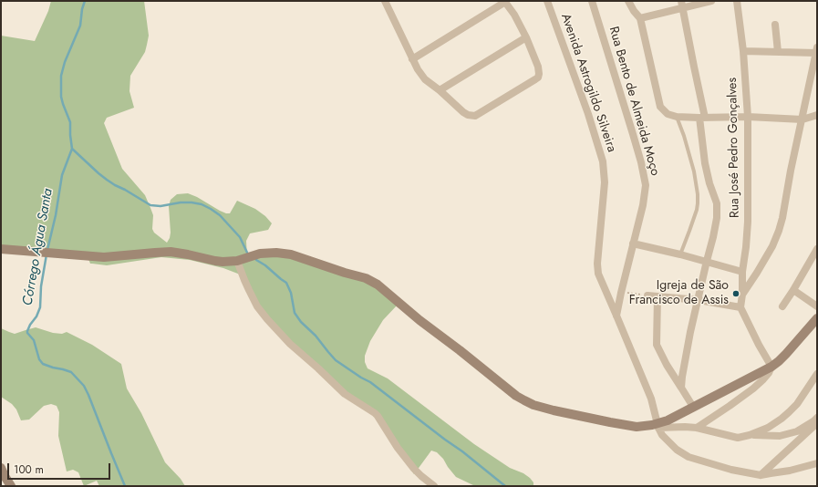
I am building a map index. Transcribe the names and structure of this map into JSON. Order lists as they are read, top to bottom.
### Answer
{
  "streets": {
    "street": ["Avenida Astrogildo Silveira", "Rua Bento de Almeida Moço", "Rua José Pedro Gonçalves"]
  },
  "crossings": [
    ["Avenida Astrogildo Silveira", "Rua Bento de Almeida Moço"]
  ],
  "water": ["Córrego Água Santa"],
  "places": ["Igreja de São Francisco de Assis"],
  "scale_bar": "100 m"
}
